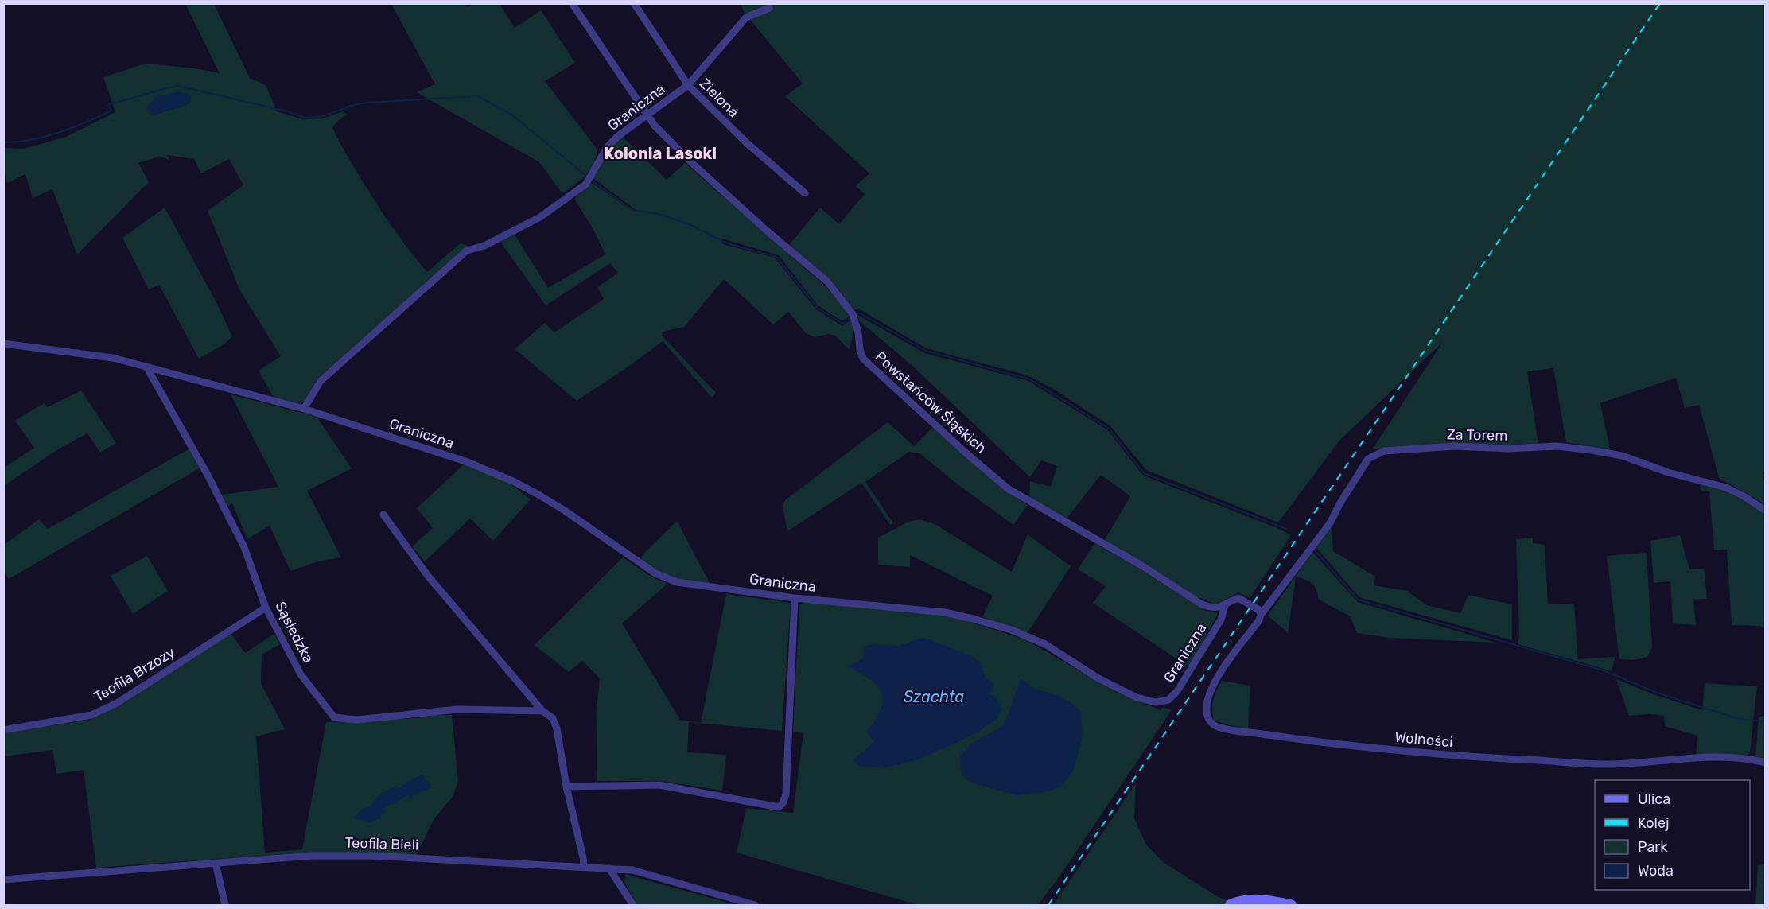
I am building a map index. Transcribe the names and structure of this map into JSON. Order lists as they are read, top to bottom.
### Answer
{
  "streets": {
    "street": [
      "Zielona",
      "Graniczna",
      "Powstańców Śląskich",
      "Za Torem",
      "Sąsiedzka",
      "Teofila Brzozy",
      "Wolności",
      "Teofila Bieli"
    ]
  },
  "crossings": [
    ["Zielona", "Graniczna"],
    ["Graniczna", "Powstańców Śląskich"],
    ["Graniczna", "Sąsiedzka"],
    ["Powstańców Śląskich", "Za Torem"],
    ["Powstańców Śląskich", "Wolności"],
    ["Za Torem", "Wolności"],
    ["Sąsiedzka", "Teofila Brzozy"]
  ],
  "districts": ["Kolonia Lasoki"],
  "water": ["Szachta"],
  "legend": [
    "Ulica",
    "Kolej",
    "Park",
    "Woda"
  ]
}
